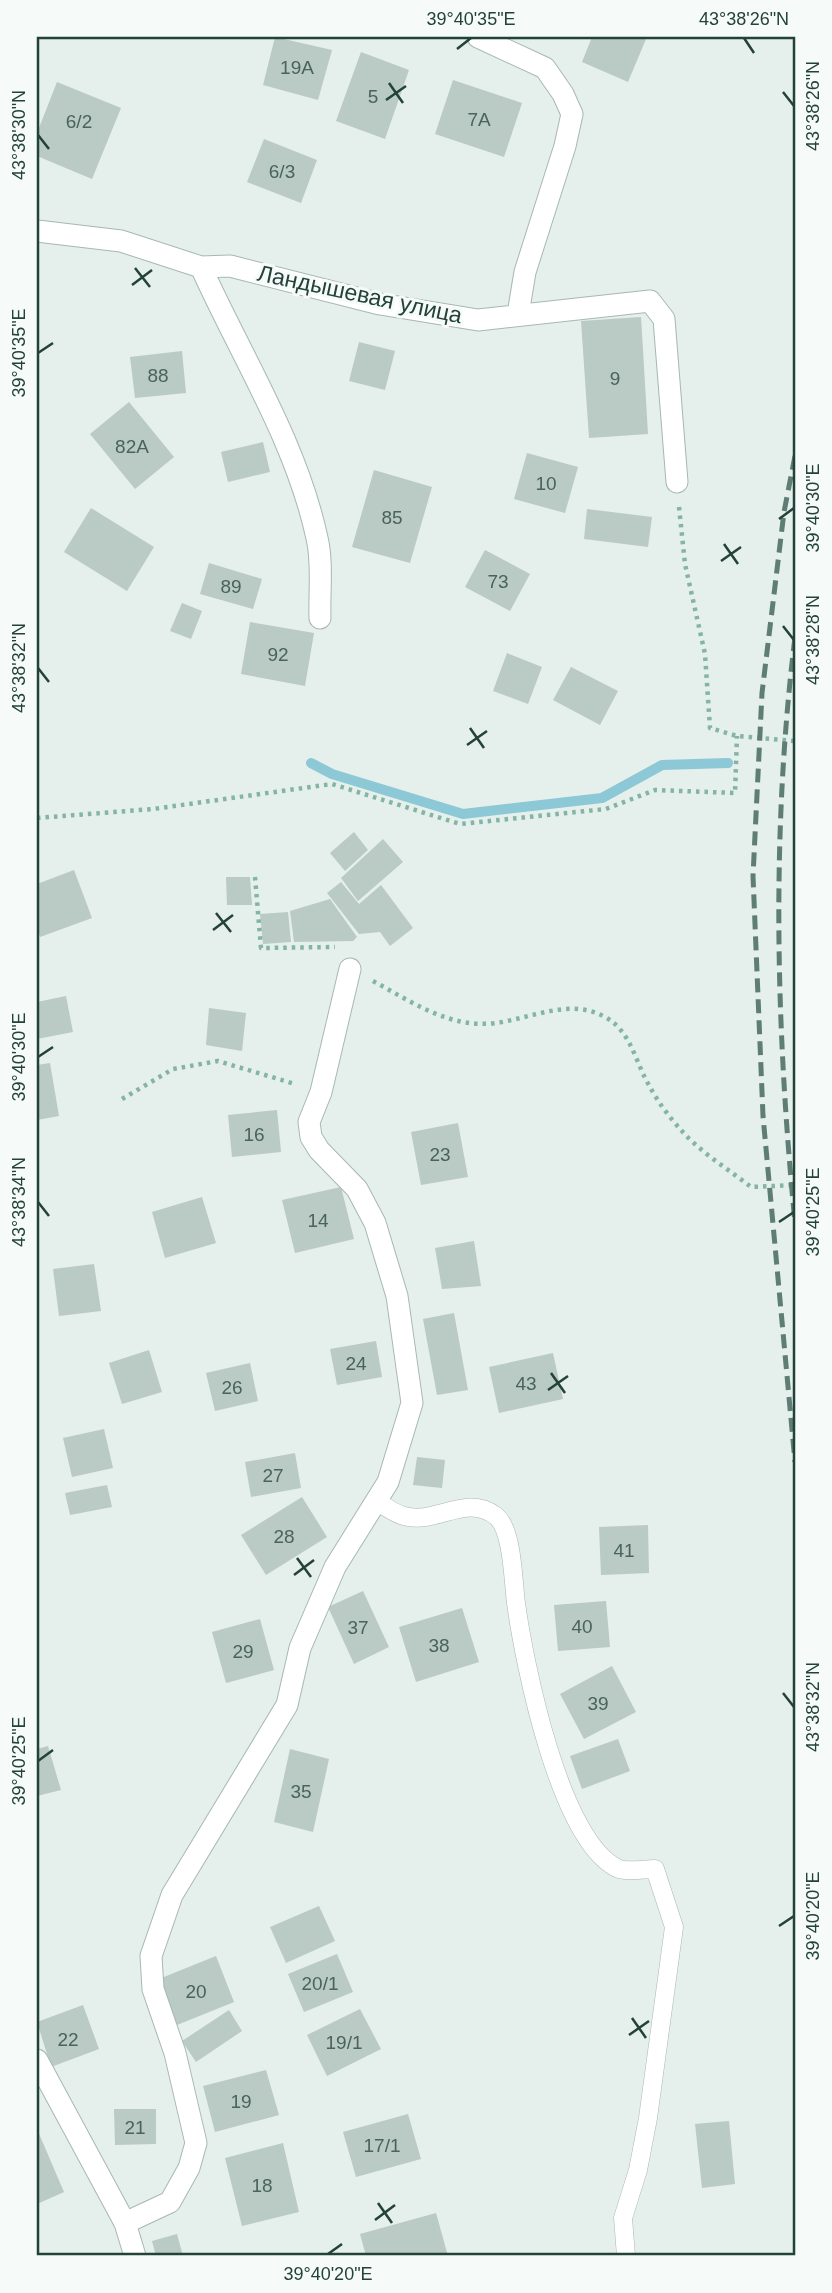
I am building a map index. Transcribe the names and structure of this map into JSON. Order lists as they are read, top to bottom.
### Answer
{
  "streets": {
    "street": ["Ландышевая улица"]
  },
  "house_numbers": [
    "19А",
    "5",
    "7А",
    "6/2",
    "6/3",
    "88",
    "9",
    "82А",
    "10",
    "85",
    "73",
    "89",
    "92",
    "16",
    "23",
    "14",
    "24",
    "43",
    "26",
    "27",
    "28",
    "41",
    "40",
    "37",
    "38",
    "29",
    "39",
    "35",
    "20/1",
    "20",
    "22",
    "19/1",
    "19",
    "21",
    "17/1",
    "18"
  ],
  "coordinates": [
    "39°40'35\"E",
    "43°38'26\"N",
    "43°38'30\"N",
    "39°40'30\"E",
    "43°38'28\"N",
    "43°38'32\"N",
    "43°38'34\"N",
    "39°40'25\"E",
    "39°40'20\"E"
  ]
}
